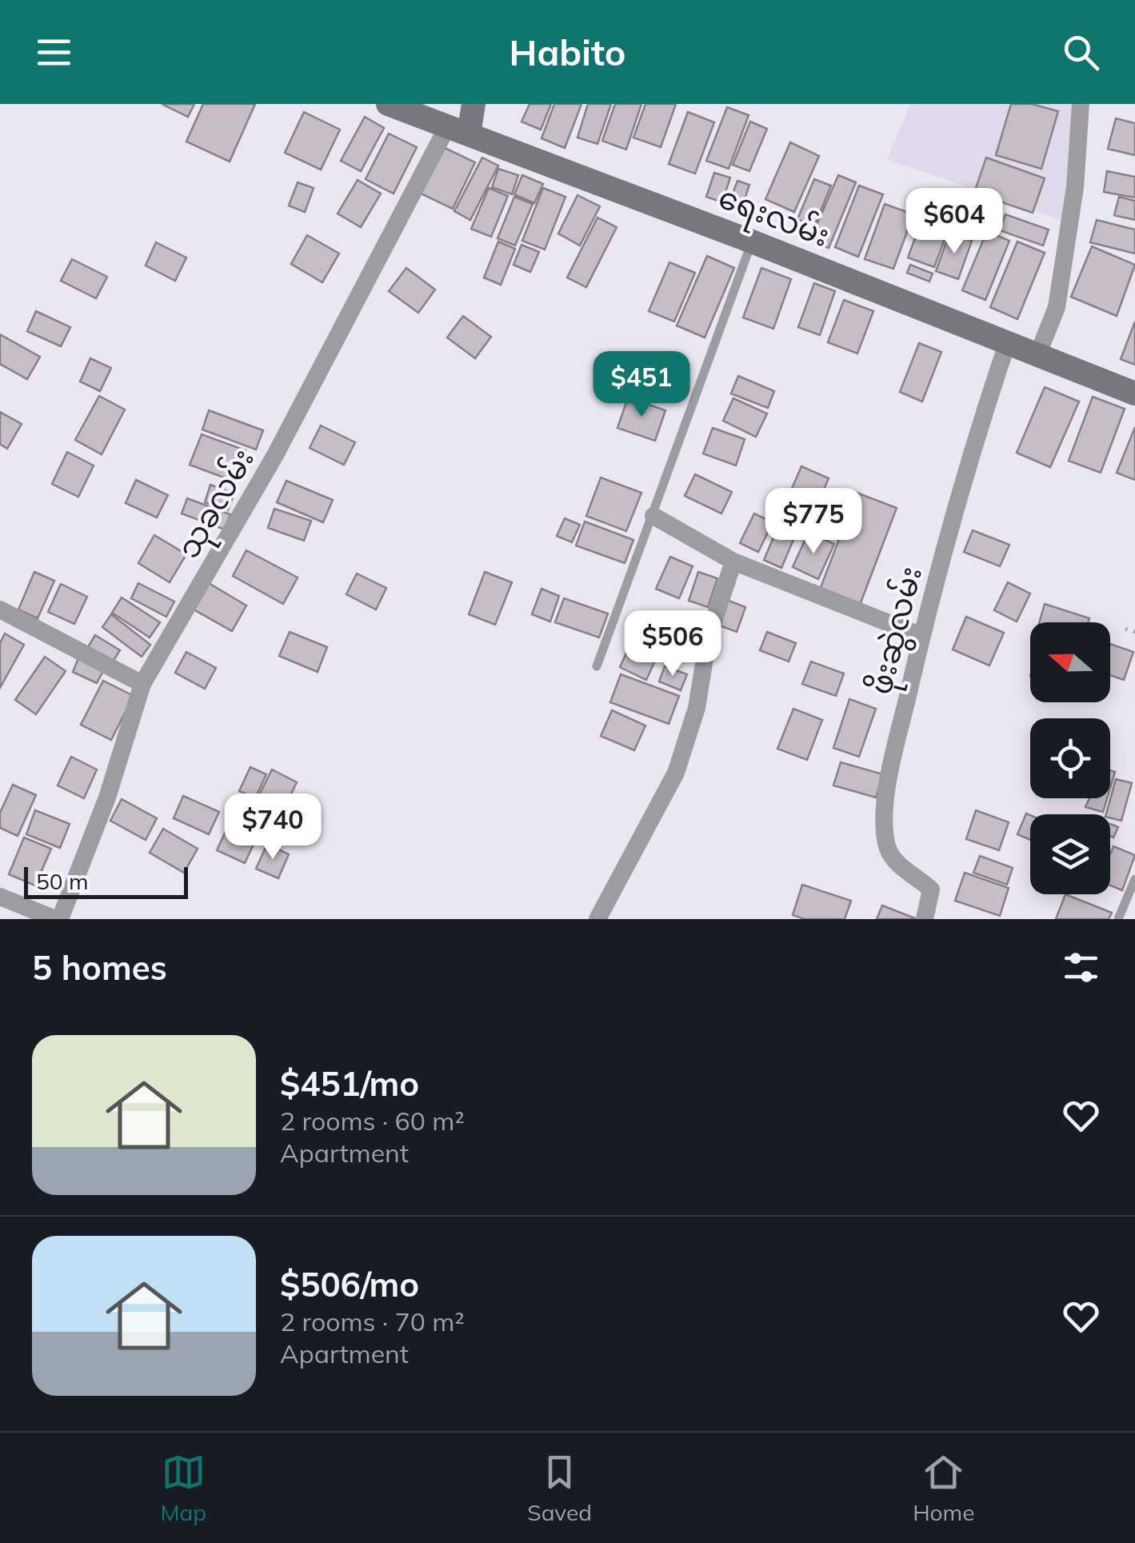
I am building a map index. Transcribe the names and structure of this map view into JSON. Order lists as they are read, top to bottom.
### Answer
{
  "streets": {
    "street": ["ရေးလမ်း", "သုခလမ်း", "ဖိုးဆွဲလမ်း"]
  },
  "crossings": [
    ["ရေးလမ်း", "သုခလမ်း"],
    ["ရေးလမ်း", "ဖိုးဆွဲလမ်း"]
  ],
  "scale_bar": "50 m",
  "north": "left",
  "page": {
    "header": "Habito",
    "price": [
      "$604",
      "$451",
      "$775",
      "$506",
      "$740"
    ],
    "scale": "50 m",
    "heading": "5 homes",
    "list": [
      {
        "name": "$451/mo",
        "note": "2 rooms · 60 m² · Apartment"
      },
      {
        "name": "$506/mo",
        "note": "2 rooms · 70 m² · Apartment"
      }
    ],
    "tabs": ["Map", "Saved", "Home"]
  }
}
